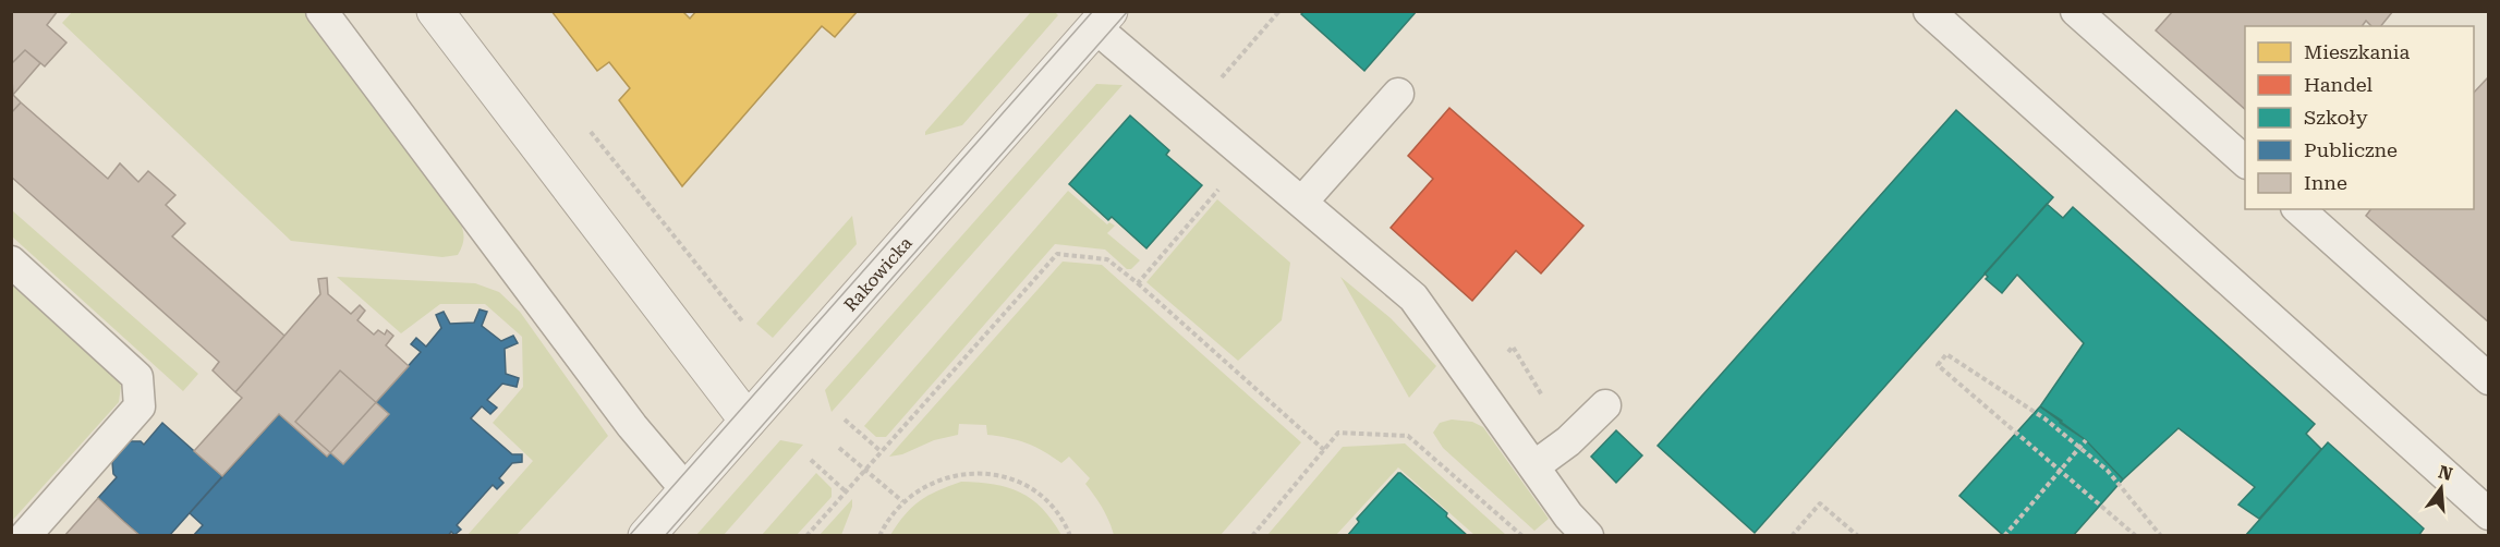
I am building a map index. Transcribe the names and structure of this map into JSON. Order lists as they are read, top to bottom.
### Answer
{
  "streets": {
    "street": ["Rakowicka"]
  },
  "legend": [
    "Mieszkania",
    "Handel",
    "Szkoły",
    "Publiczne",
    "Inne"
  ],
  "north": "top"
}
